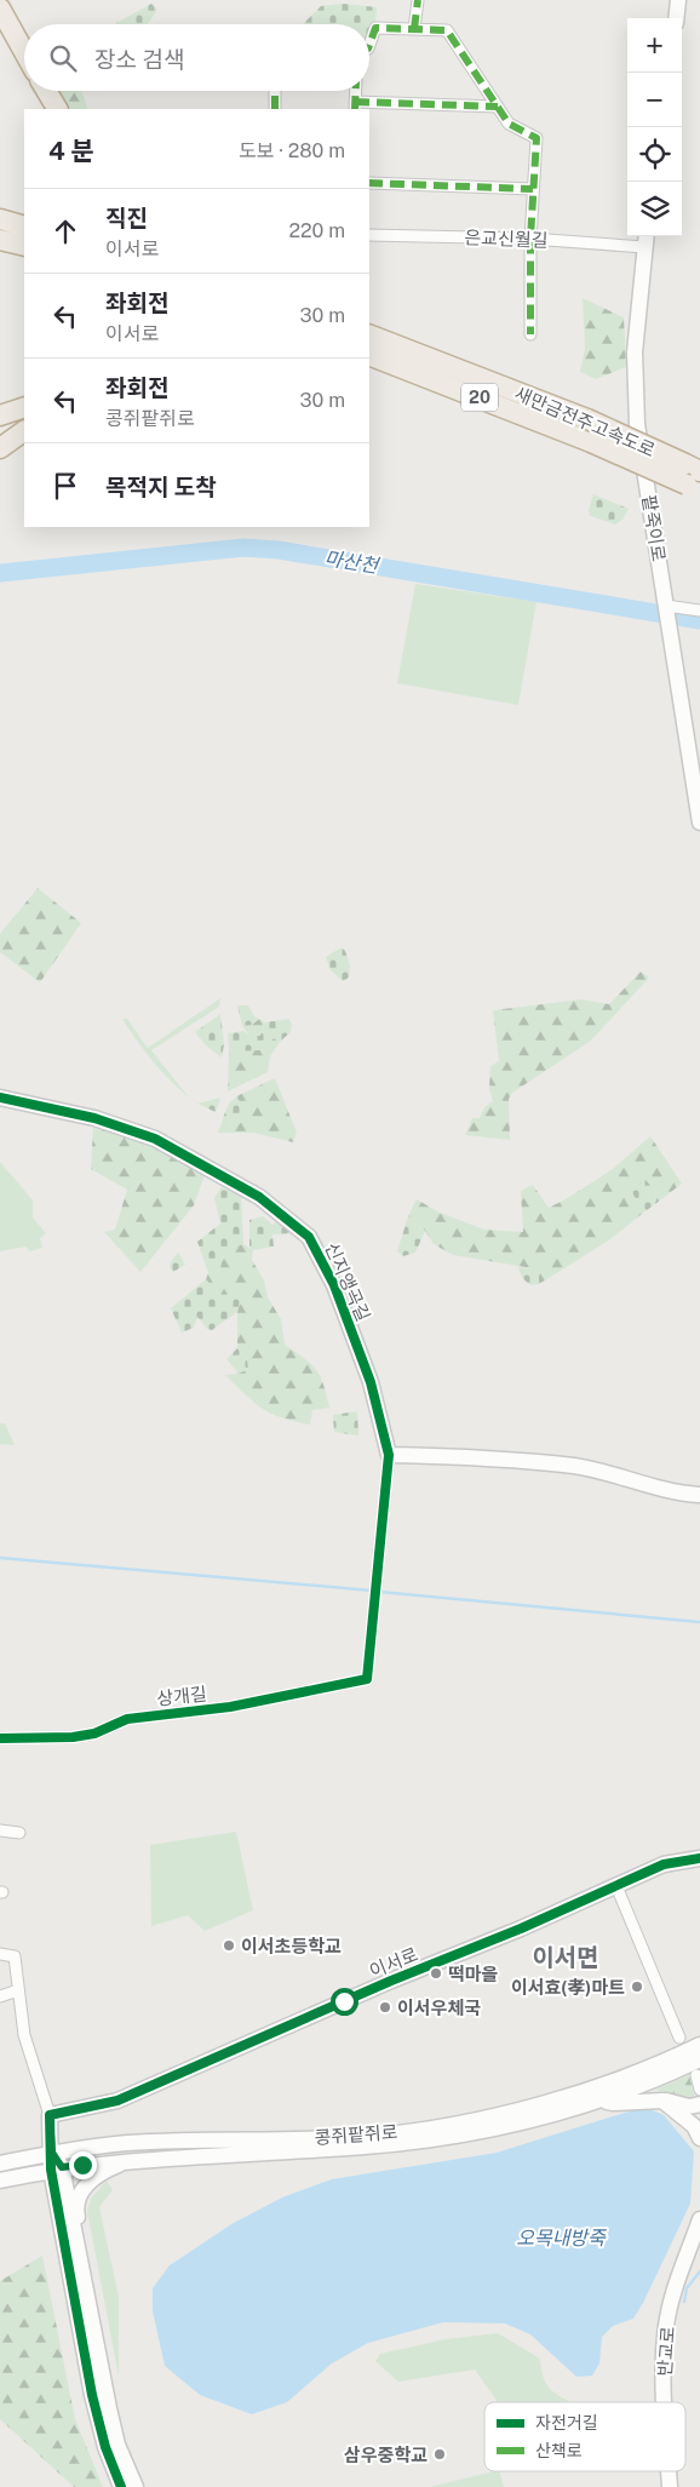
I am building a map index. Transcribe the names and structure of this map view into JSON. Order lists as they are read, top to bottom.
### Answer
{
  "streets": {
    "highway": ["20", "새만금전주고속도로"],
    "street": [
      "은교신월길",
      "팥죽이로",
      "신지앵곡길",
      "상개길",
      "이서로",
      "콩쥐팥쥐로",
      "반교로"
    ]
  },
  "crossings": [
    ["은교신월길", "팥죽이로"],
    ["신지앵곡길", "상개길"]
  ],
  "districts": ["이서면"],
  "water": ["마산천", "오목내방죽"],
  "places": [
    "이서초등학교",
    "떡마을",
    "이서효(孝)마트",
    "이서우체국",
    "삼우중학교"
  ],
  "legend": ["자전거길", "산책로"],
  "page": {
    "map_buttons": ["+", "−"],
    "search": "장소 검색",
    "heading": ["4 분", "도보 · 280 m"],
    "list": [
      ["직진", "이서로", "220 m"],
      ["좌회전", "이서로", "30 m"],
      ["좌회전", "콩쥐팥쥐로", "30 m"],
      "목적지 도착"
    ]
  }
}
